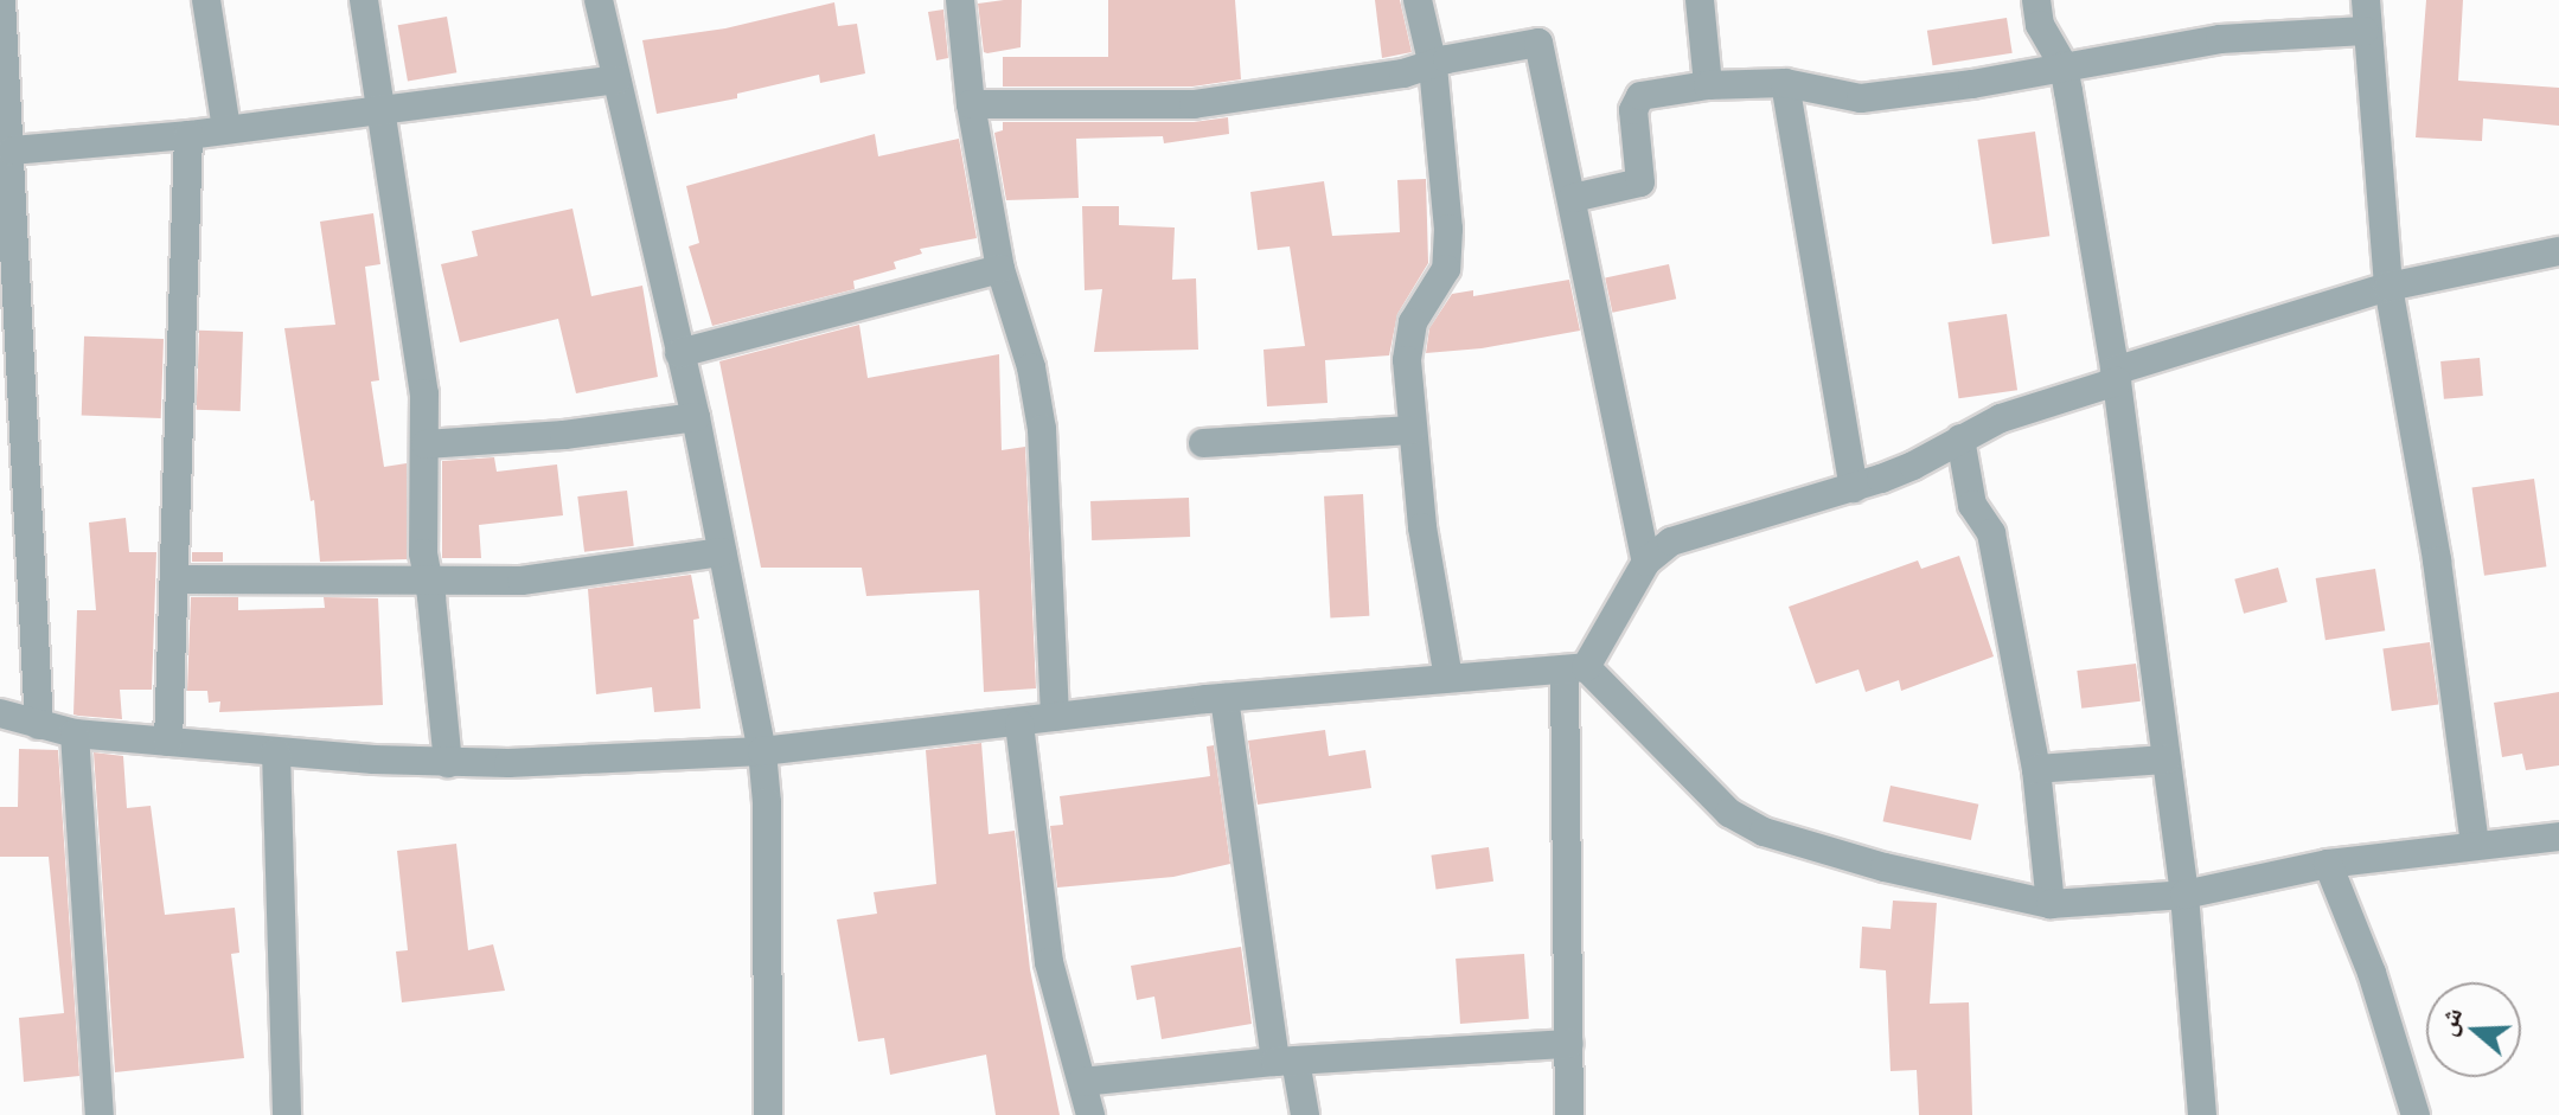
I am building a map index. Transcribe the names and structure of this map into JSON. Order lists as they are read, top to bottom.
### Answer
{
  "north": "left"
}
